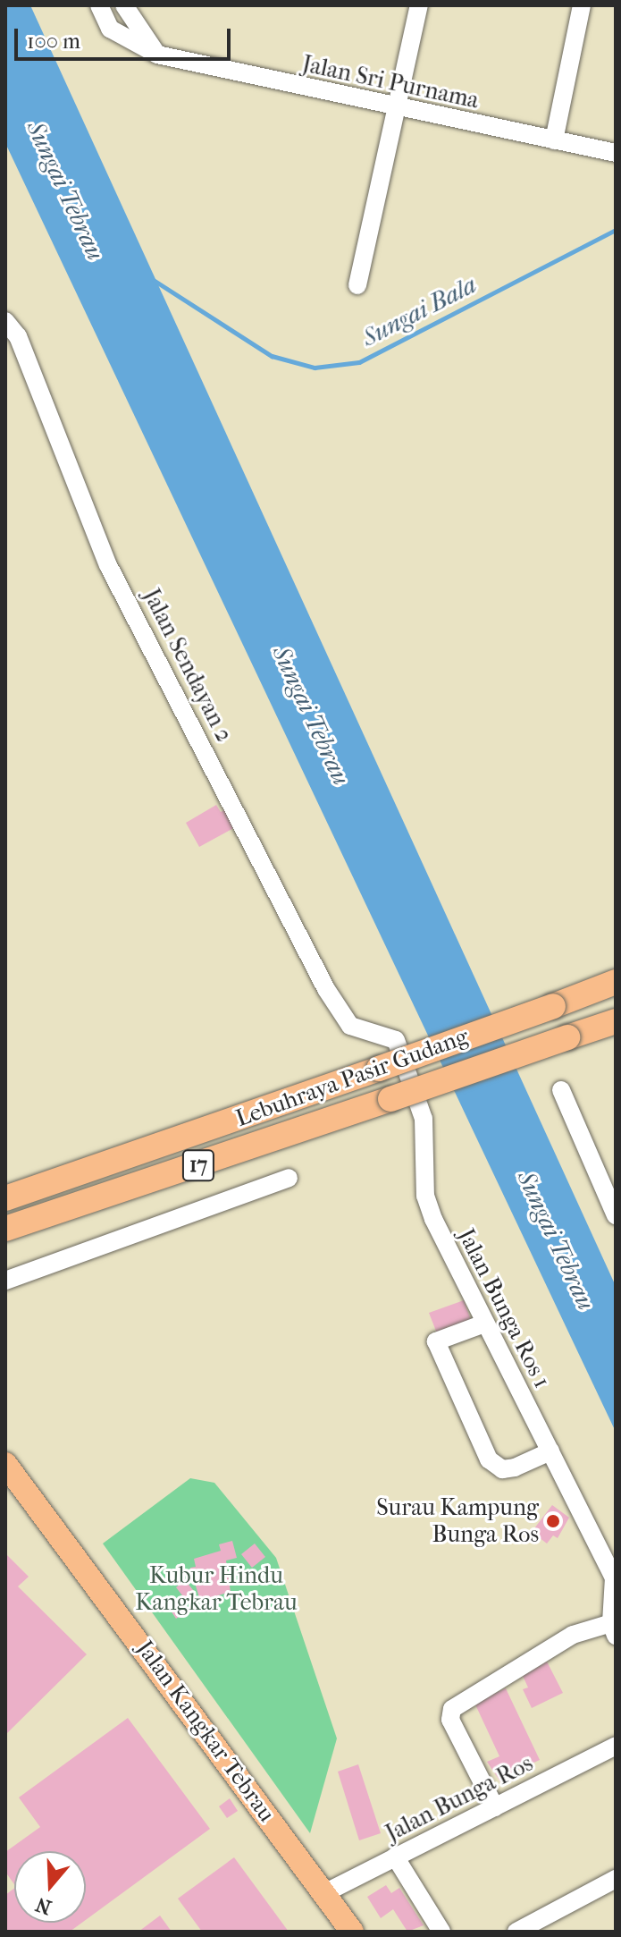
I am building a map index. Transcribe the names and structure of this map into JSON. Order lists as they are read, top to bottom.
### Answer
{
  "streets": {
    "highway": ["Lebuhraya Pasir Gudang", "17"],
    "main road": ["Jalan Kangkar Tebrau"],
    "street": [
      "Jalan Sri Purnama",
      "Jalan Sendayan 2",
      "Jalan Bunga Ros 1",
      "Jalan Bunga Ros"
    ]
  },
  "crossings": [
    ["Jalan Sendayan 2", "Jalan Bunga Ros 1"],
    ["Jalan Kangkar Tebrau", "Jalan Bunga Ros"]
  ],
  "water": ["Sungai Tebrau", "Sungai Bala"],
  "parks": ["Kubur Hindu Kangkar Tebrau"],
  "places": ["Surau Kampung Bunga Ros"],
  "scale_bar": "100 m",
  "north": "bottom"
}
